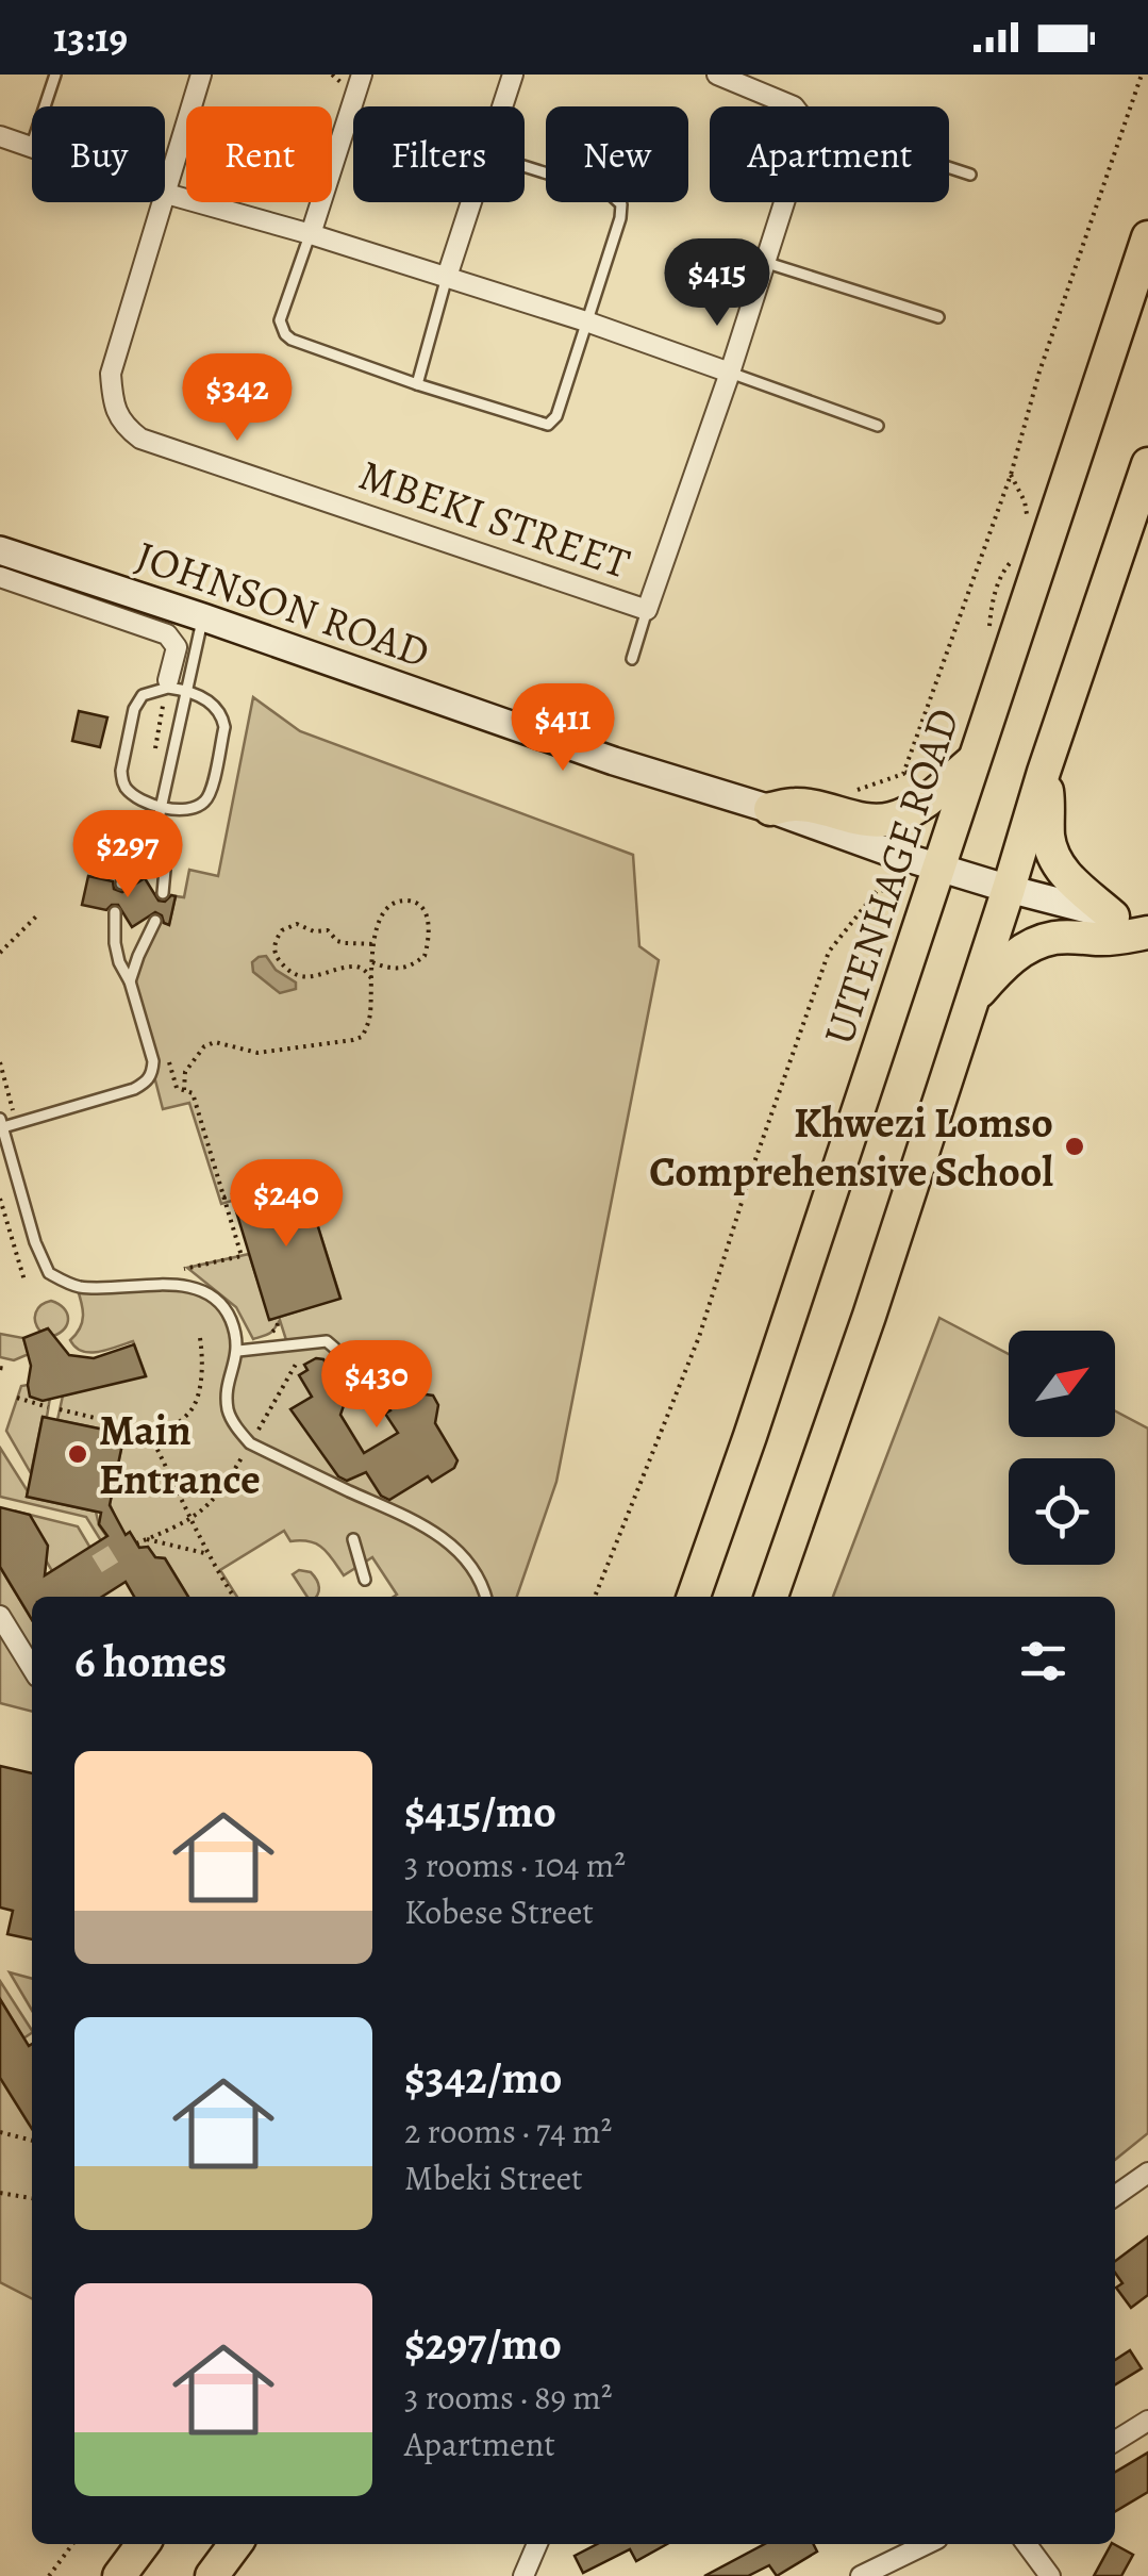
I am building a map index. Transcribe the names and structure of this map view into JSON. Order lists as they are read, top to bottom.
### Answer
{
  "streets": {
    "main road": ["UITENHAGE ROAD"],
    "street": ["MBEKI STREET", "JOHNSON ROAD"]
  },
  "crossings": [
    ["JOHNSON ROAD", "UITENHAGE ROAD"]
  ],
  "places": ["Khwezi Lomso Comprehensive School", "Main Entrance"],
  "north": "top right",
  "page": {
    "status": "13:19",
    "chip": [
      "Buy",
      "Rent",
      "Filters",
      "New",
      "Apartment"
    ],
    "price": [
      "$415",
      "$342",
      "$411",
      "$297",
      "$240",
      "$430"
    ],
    "heading": "6 homes",
    "list": [
      {
        "name": "$415/mo",
        "note": "3 rooms · 104 m² · Kobese Street"
      },
      {
        "name": "$342/mo",
        "note": "2 rooms · 74 m² · Mbeki Street"
      },
      {
        "name": "$297/mo",
        "note": "3 rooms · 89 m² · Apartment"
      }
    ]
  }
}
